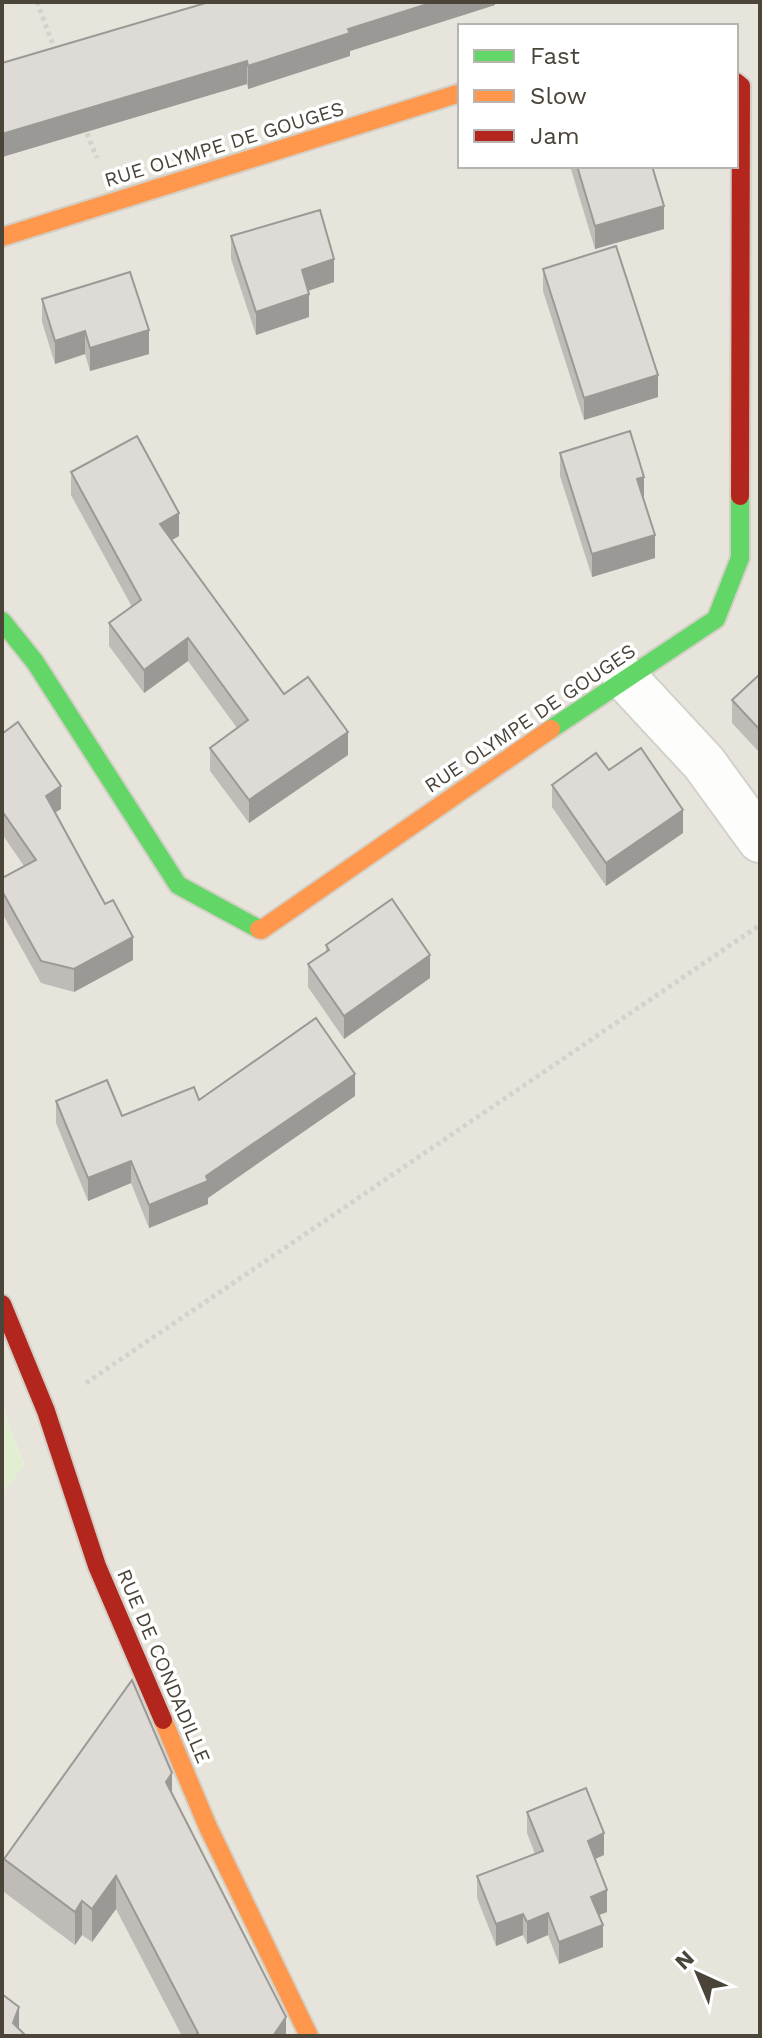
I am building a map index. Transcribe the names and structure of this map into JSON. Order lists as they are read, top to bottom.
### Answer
{
  "streets": {
    "street": ["RUE OLYMPE DE GOUGES", "RUE DE CONDADILLE"]
  },
  "legend": ["Fast", "Slow", "Jam"],
  "north": "top left"
}
